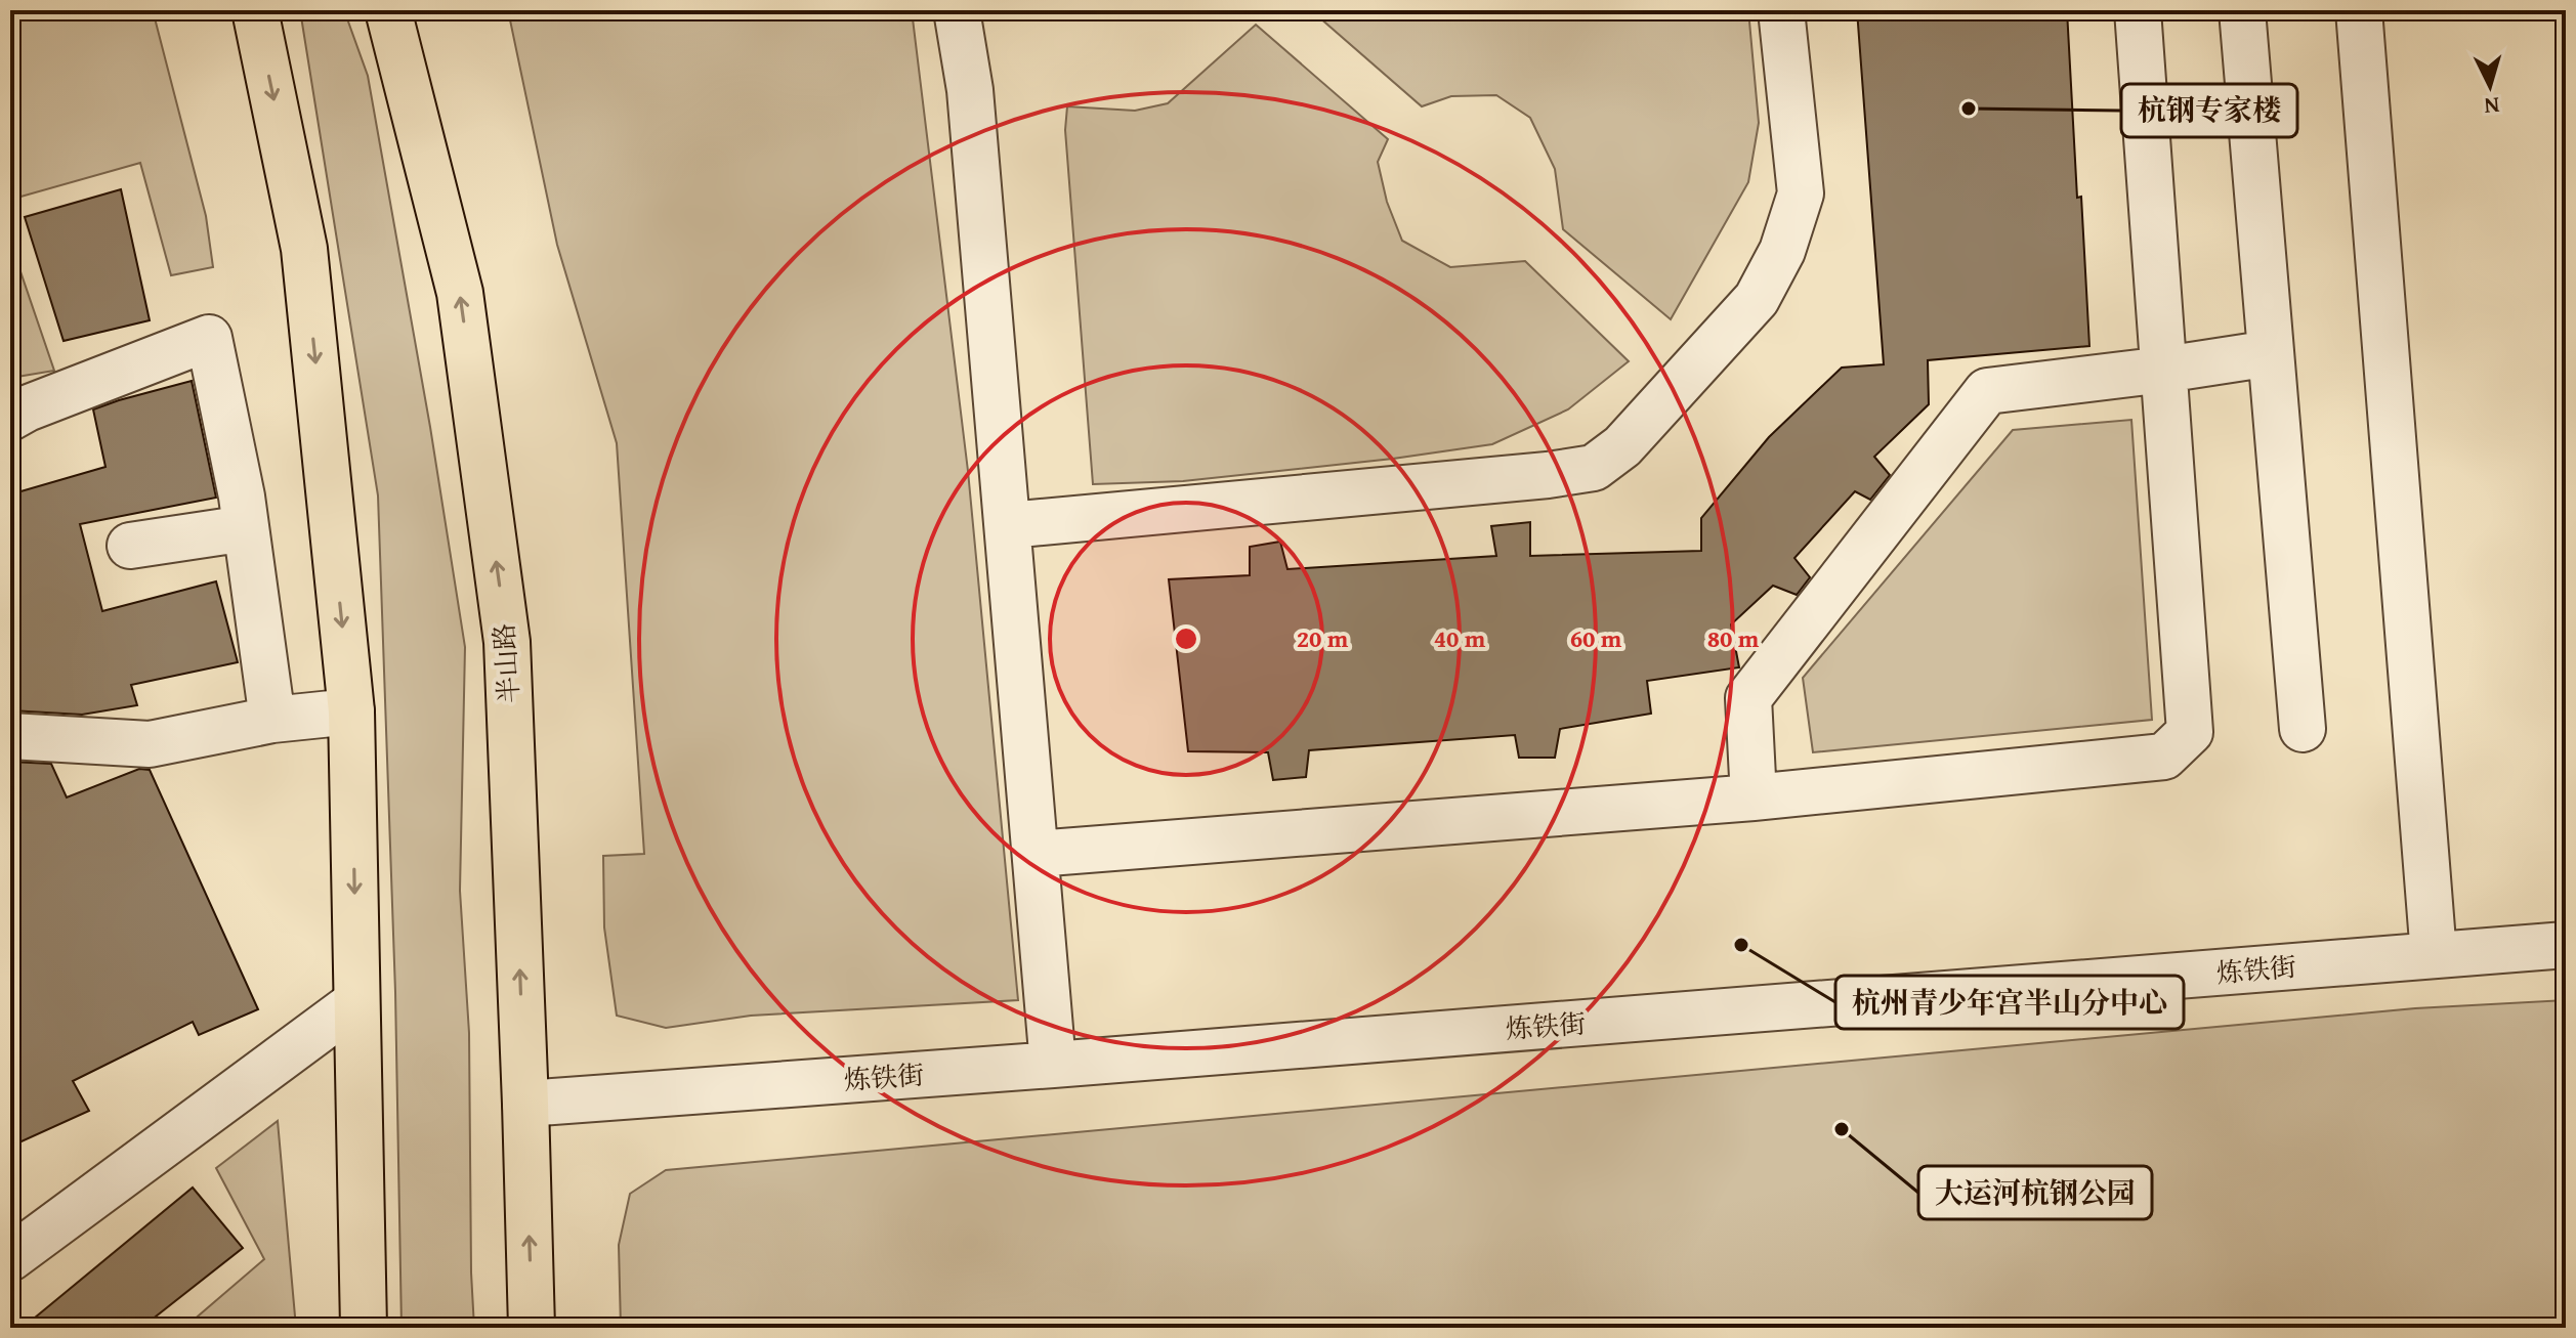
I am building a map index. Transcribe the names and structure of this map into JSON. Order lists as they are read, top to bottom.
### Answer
{
  "streets": {
    "main road": ["半山路"],
    "street": ["炼铁街"]
  },
  "crossings": [
    ["半山路", "炼铁街"]
  ],
  "places": ["杭钢专家楼", "杭州青少年宫半山分中心", "大运河杭钢公园"],
  "north": "bottom",
  "rings": [
    "20 m",
    "40 m",
    "60 m",
    "80 m"
  ]
}
